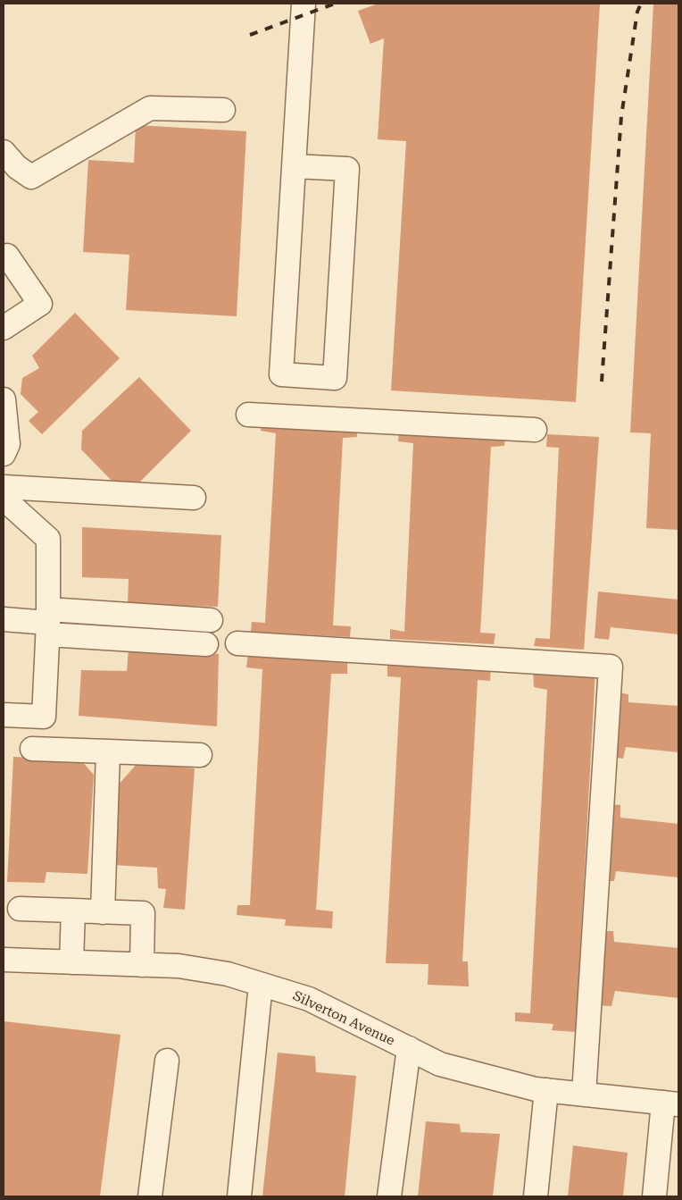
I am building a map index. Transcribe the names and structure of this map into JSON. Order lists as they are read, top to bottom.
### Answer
{
  "streets": {
    "street": ["Silverton Avenue"]
  }
}
